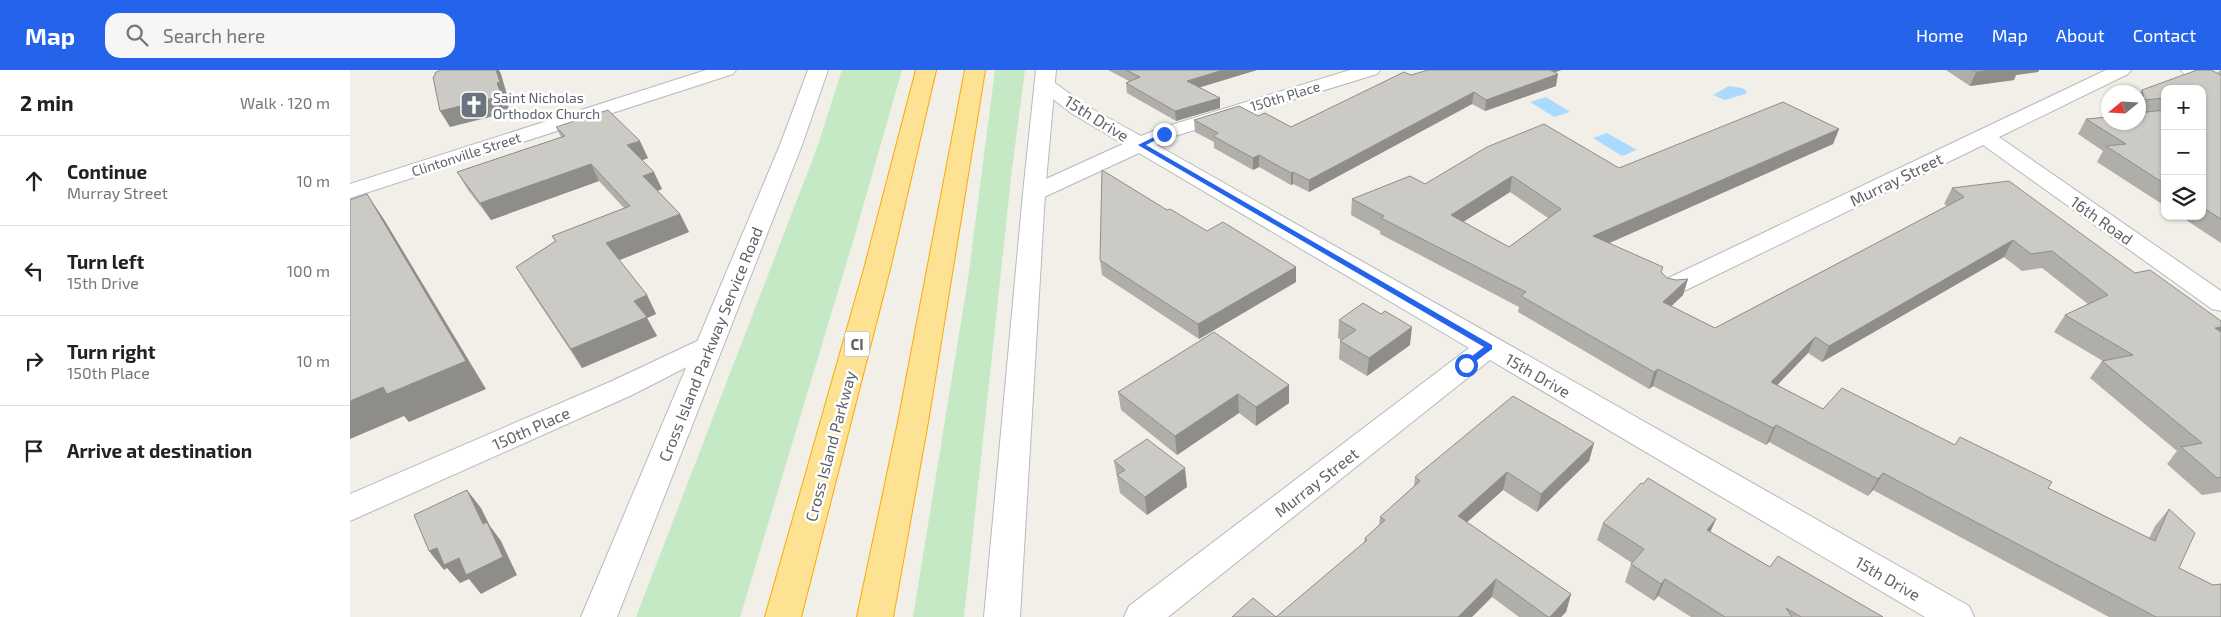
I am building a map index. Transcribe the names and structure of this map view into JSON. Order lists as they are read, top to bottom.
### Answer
{
  "streets": {
    "highway": ["CI", "Cross Island Parkway"],
    "street": [
      "150th Place",
      "15th Drive",
      "Clintonville Street",
      "Murray Street",
      "16th Road",
      "Cross Island Parkway Service Road"
    ]
  },
  "crossings": [
    ["150th Place", "15th Drive"],
    ["150th Place", "Cross Island Parkway Service Road"],
    ["15th Drive", "Murray Street"],
    ["Murray Street", "16th Road"]
  ],
  "places": {
    "church": ["Saint Nicholas Orthodox Church"]
  },
  "north": "left",
  "page": {
    "header": "Map",
    "search": "Search here",
    "nav": [
      "Home",
      "Map",
      "About",
      "Contact"
    ],
    "heading": ["2 min", "Walk · 120 m"],
    "map_buttons": ["+", "−"],
    "list": [
      ["Continue", "Murray Street", "10 m"],
      ["Turn left", "15th Drive", "100 m"],
      ["Turn right", "150th Place", "10 m"],
      "Arrive at destination"
    ]
  }
}
